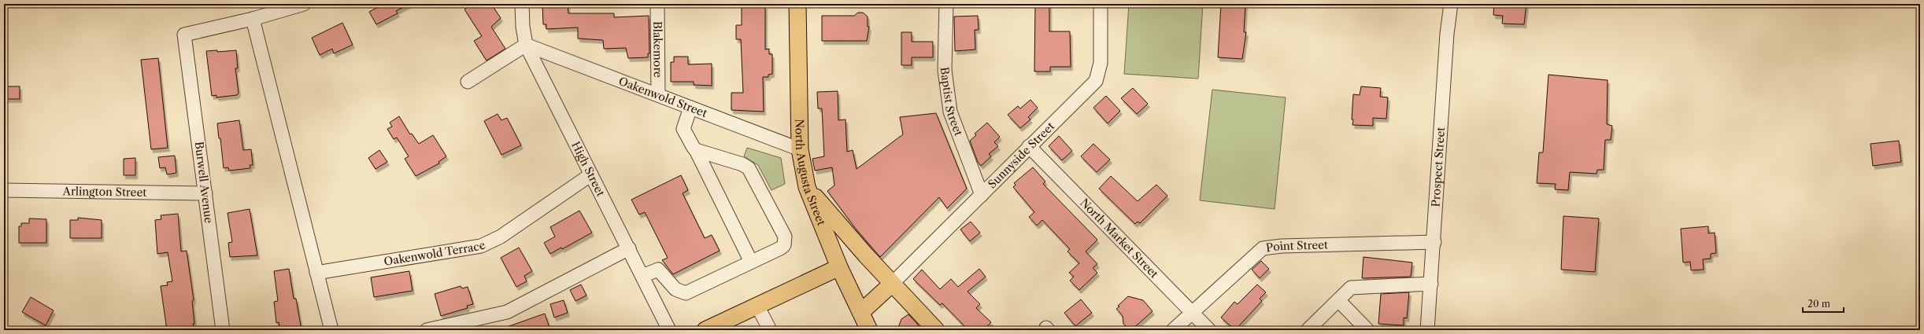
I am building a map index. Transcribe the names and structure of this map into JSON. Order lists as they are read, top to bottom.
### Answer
{
  "streets": {
    "main road": ["North Augusta Street"],
    "street": [
      "Blakemore",
      "Oakenwold Street",
      "Baptist Street",
      "Sunnyside Street",
      "Prospect Street",
      "High Street",
      "Burwell Avenue",
      "Arlington Street",
      "North Market Street",
      "Point Street",
      "Oakenwold Terrace"
    ]
  },
  "crossings": [
    ["Blakemore", "Oakenwold Street"],
    ["Oakenwold Street", "High Street"],
    ["Oakenwold Street", "North Augusta Street"],
    ["Baptist Street", "Sunnyside Street"],
    ["Sunnyside Street", "North Market Street"],
    ["Prospect Street", "Point Street"],
    ["High Street", "Oakenwold Terrace"],
    ["Burwell Avenue", "Arlington Street"],
    ["North Market Street", "Point Street"]
  ],
  "scale_bar": "20 m"
}
